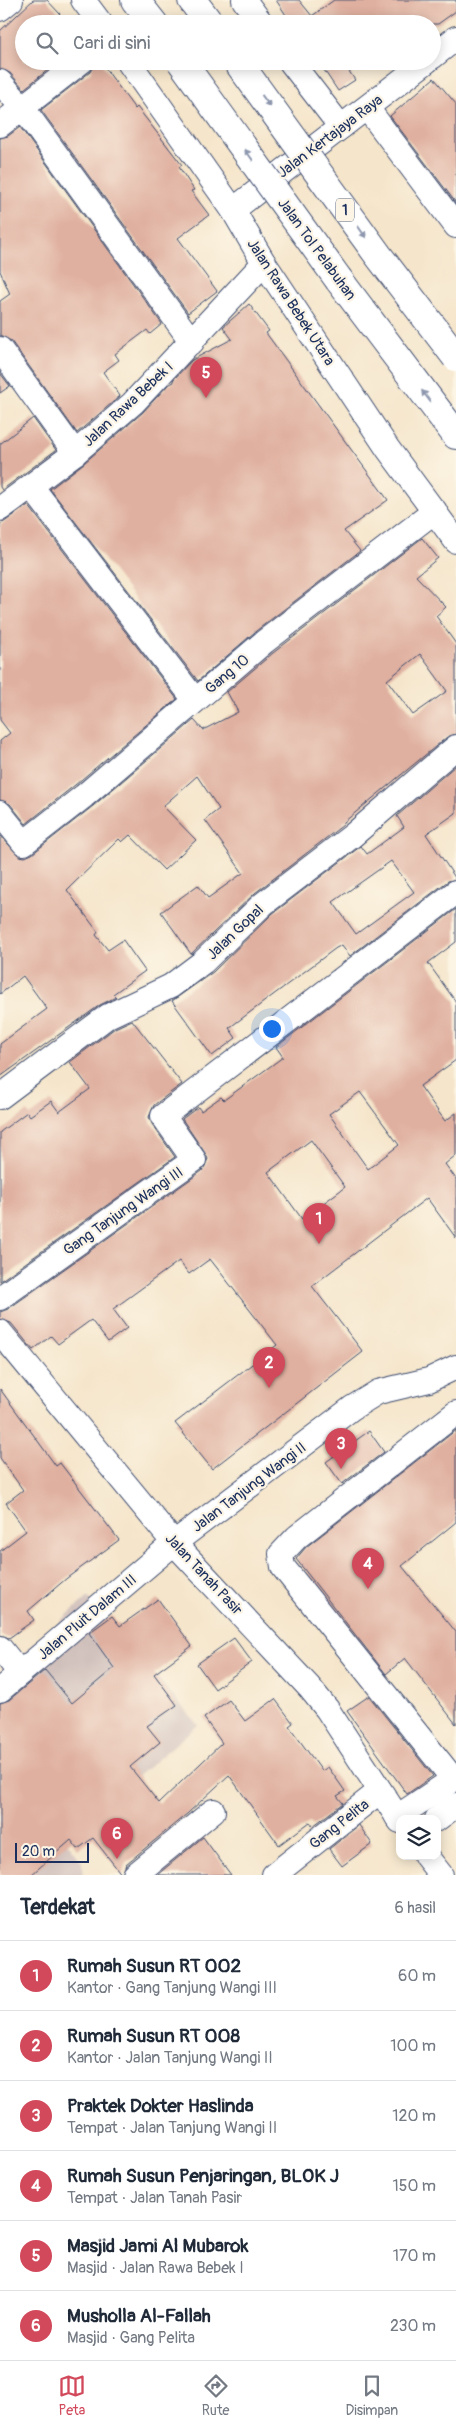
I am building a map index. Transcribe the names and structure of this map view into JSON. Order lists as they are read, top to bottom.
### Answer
{
  "streets": {
    "highway": ["1", "Jalan Tol Pelabuhan"],
    "street": [
      "Jalan Kertajaya Raya",
      "Jalan Rawa Bebek Utara",
      "Jalan Rawa Bebek I",
      "Gang 10",
      "Jalan Gopal",
      "Gang Tanjung Wangi III",
      "Jalan Tanjung Wangi II",
      "Jalan Tanah Pasir",
      "Jalan Pluit Dalam III",
      "Gang Pelita"
    ]
  },
  "crossings": [
    ["Jalan Kertajaya Raya", "Jalan Rawa Bebek Utara"],
    ["Jalan Rawa Bebek Utara", "Jalan Rawa Bebek I"],
    ["Jalan Rawa Bebek Utara", "Gang 10"],
    ["Jalan Tanjung Wangi II", "Jalan Tanah Pasir"],
    ["Jalan Tanjung Wangi II", "Jalan Pluit Dalam III"],
    ["Jalan Tanah Pasir", "Jalan Pluit Dalam III"],
    ["Jalan Tanah Pasir", "Gang Pelita"]
  ],
  "scale_bar": "20 m",
  "page": {
    "search": "Cari di sini",
    "pins": [
      "5",
      "1",
      "2",
      "3",
      "4",
      "6"
    ],
    "scale": "20 m",
    "heading": ["Terdekat", "6 hasil"],
    "list": [
      {
        "mark": "1",
        "name": "Rumah Susun RT 002",
        "note": "Kantor · Gang Tanjung Wangi III",
        "value": "60 m"
      },
      {
        "mark": "2",
        "name": "Rumah Susun RT 008",
        "note": "Kantor · Jalan Tanjung Wangi II",
        "value": "100 m"
      },
      {
        "mark": "3",
        "name": "Praktek Dokter Haslinda",
        "note": "Tempat · Jalan Tanjung Wangi II",
        "value": "120 m"
      },
      {
        "mark": "4",
        "name": "Rumah Susun Penjaringan, BLOK J",
        "note": "Tempat · Jalan Tanah Pasir",
        "value": "150 m"
      },
      {
        "mark": "5",
        "name": "Masjid Jami Al Mubarok",
        "note": "Masjid · Jalan Rawa Bebek I",
        "value": "170 m"
      },
      {
        "mark": "6",
        "name": "Musholla Al-Fallah",
        "note": "Masjid · Gang Pelita",
        "value": "230 m"
      }
    ],
    "nav": ["Peta", "Rute", "Disimpan"]
  }
}
